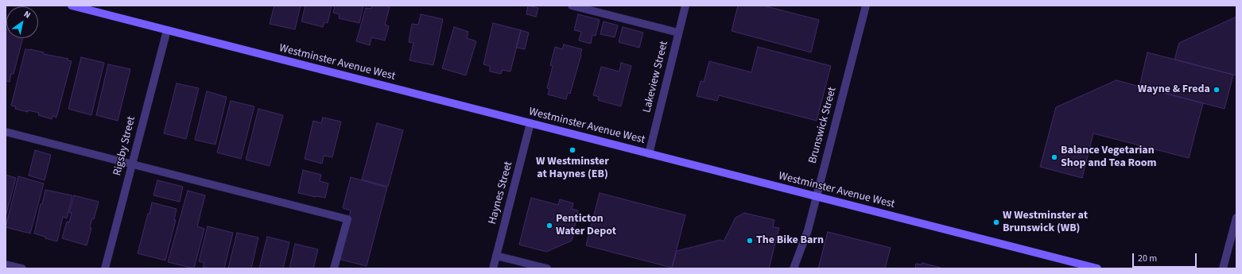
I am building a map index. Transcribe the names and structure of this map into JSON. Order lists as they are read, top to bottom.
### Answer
{
  "streets": {
    "main road": ["Westminster Avenue West"],
    "street": [
      "Lakeview Street",
      "Brunswick Street",
      "Rigsby Street",
      "Haynes Street"
    ]
  },
  "crossings": [
    ["Westminster Avenue West", "Lakeview Street"],
    ["Westminster Avenue West", "Brunswick Street"],
    ["Westminster Avenue West", "Rigsby Street"],
    ["Westminster Avenue West", "Haynes Street"]
  ],
  "places": [
    "Wayne & Freda",
    "W Westminster at Haynes (EB)",
    "Balance Vegetarian Shop and Tea Room",
    "W Westminster at Brunswick (WB)",
    "Penticton Water Depot",
    "The Bike Barn"
  ],
  "scale_bar": "20 m",
  "north": "top right"
}
